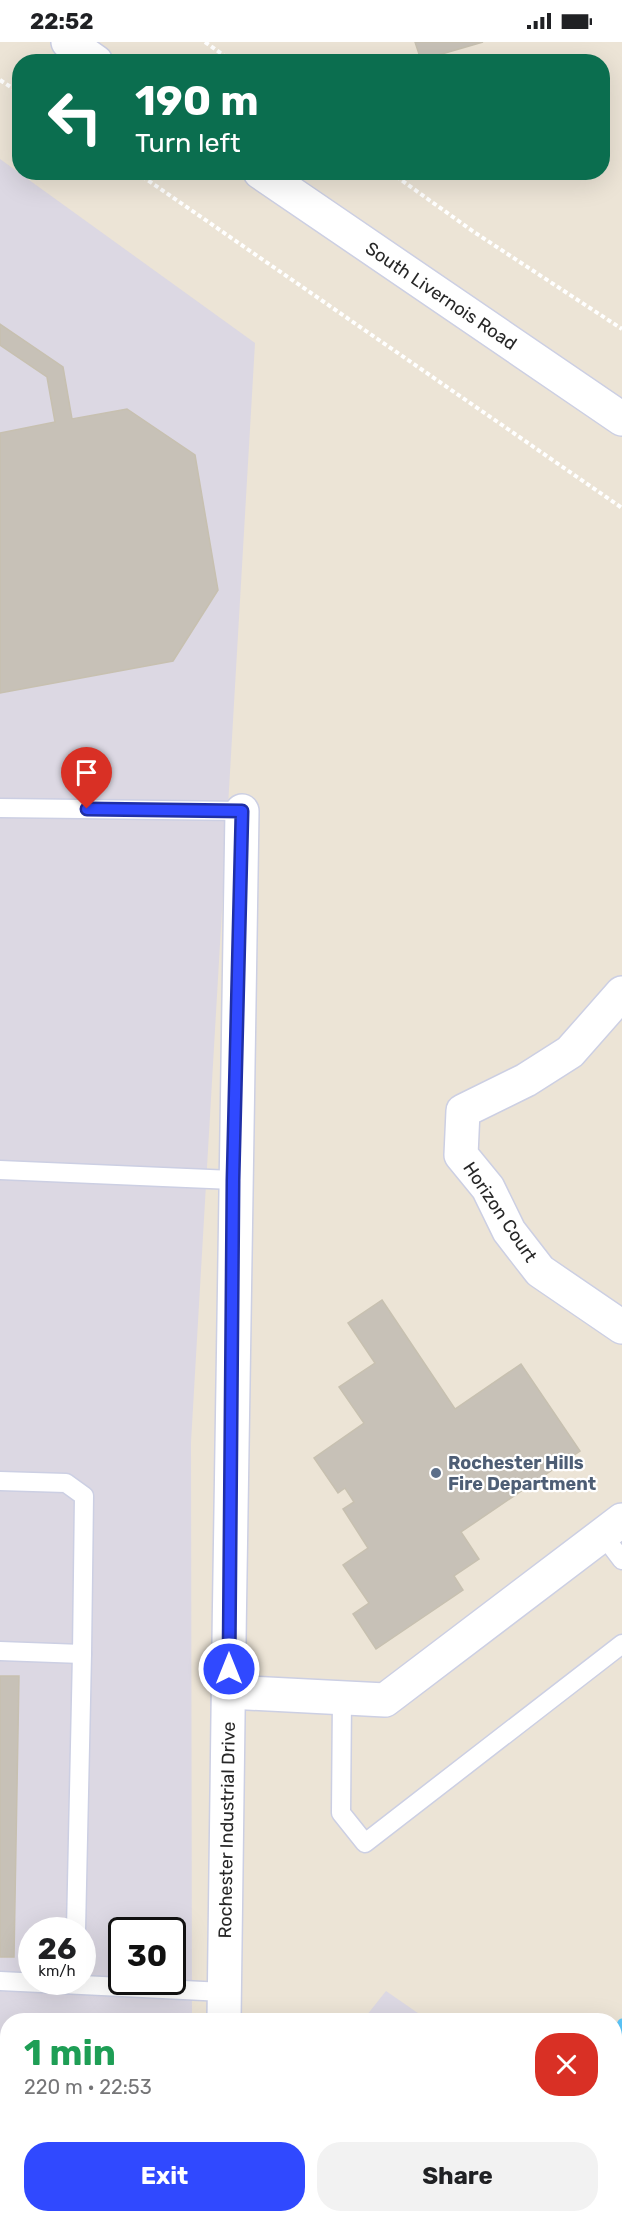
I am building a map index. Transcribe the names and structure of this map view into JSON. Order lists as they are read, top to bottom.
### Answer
{
  "streets": {
    "street": ["South Livernois Road", "Horizon Court", "Rochester Industrial Drive"]
  },
  "places": ["Rochester Hills Fire Department"],
  "page": {
    "status": "22:52",
    "turn": ["190 m", "Turn left"],
    "speed": "26 km/h",
    "limit": "30",
    "heading": ["1 min", "220 m · 22:53"],
    "buttons": ["Exit", "Share"]
  }
}
